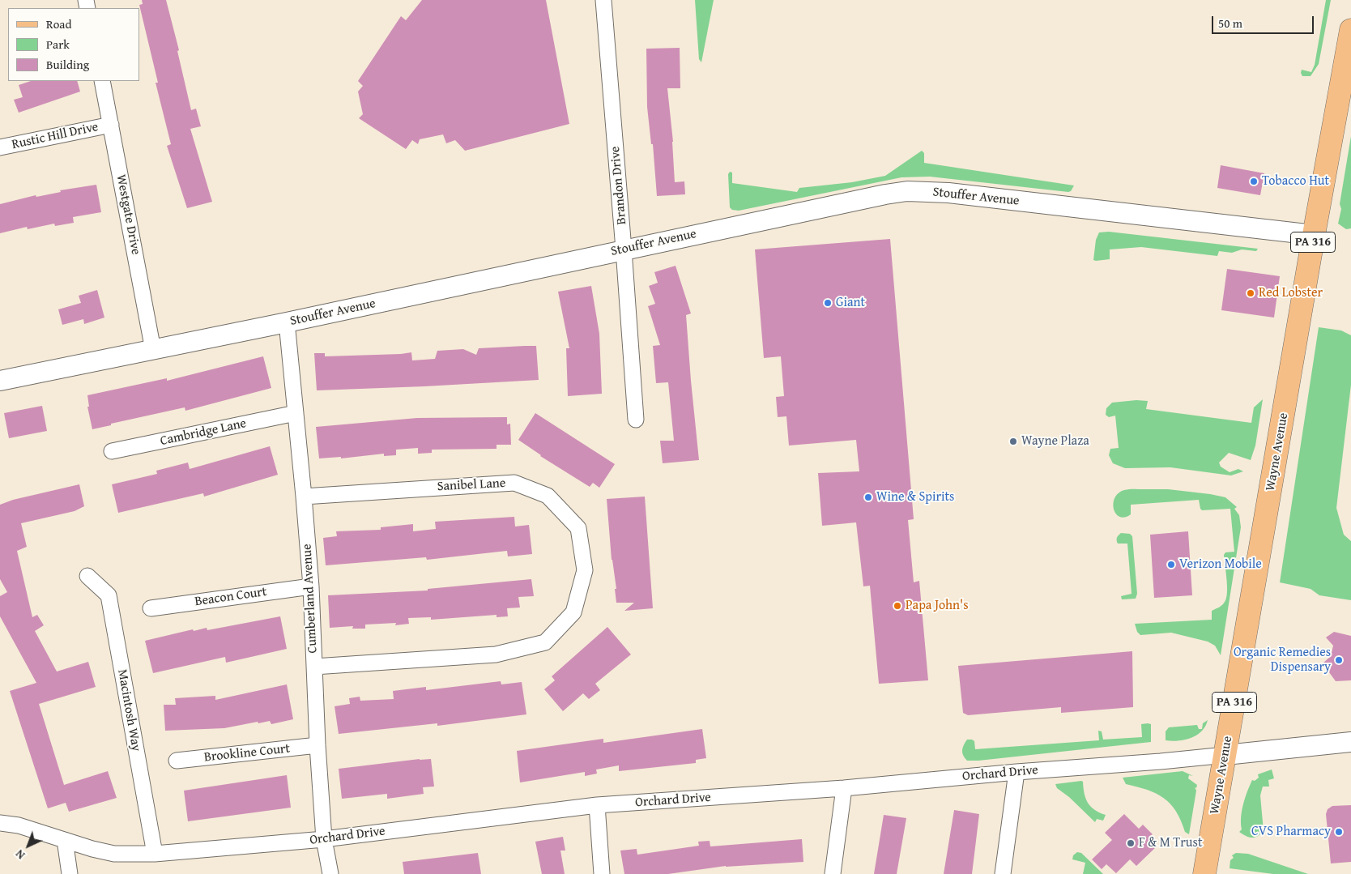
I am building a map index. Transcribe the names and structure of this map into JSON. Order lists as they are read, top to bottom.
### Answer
{
  "streets": {
    "main road": ["PA 316", "Wayne Avenue"],
    "street": [
      "Rustic Hill Drive",
      "Brandon Drive",
      "Stouffer Avenue",
      "Westgate Drive",
      "Cambridge Lane",
      "Sanibel Lane",
      "Beacon Court",
      "Cumberland Avenue",
      "Macintosh Way",
      "Brookline Court",
      "Orchard Drive"
    ]
  },
  "crossings": [
    ["Rustic Hill Drive", "Westgate Drive"],
    ["Brandon Drive", "Stouffer Avenue"],
    ["Stouffer Avenue", "Westgate Drive"],
    ["Stouffer Avenue", "Wayne Avenue"],
    ["Stouffer Avenue", "Cumberland Avenue"],
    ["Cambridge Lane", "Cumberland Avenue"],
    ["Wayne Avenue", "Orchard Drive"],
    ["Sanibel Lane", "Cumberland Avenue"],
    ["Beacon Court", "Cumberland Avenue"],
    ["Cumberland Avenue", "Brookline Court"],
    ["Cumberland Avenue", "Orchard Drive"],
    ["Macintosh Way", "Orchard Drive"]
  ],
  "places": [
    "Tobacco Hut",
    "Red Lobster",
    "Giant",
    "Wayne Plaza",
    "Wine & Spirits",
    "Verizon Mobile",
    "Papa John's",
    "Organic Remedies Dispensary",
    "CVS Pharmacy",
    "F & M Trust"
  ],
  "legend": ["Road", "Park", "Building"],
  "scale_bar": "50 m",
  "north": "bottom left"
}
